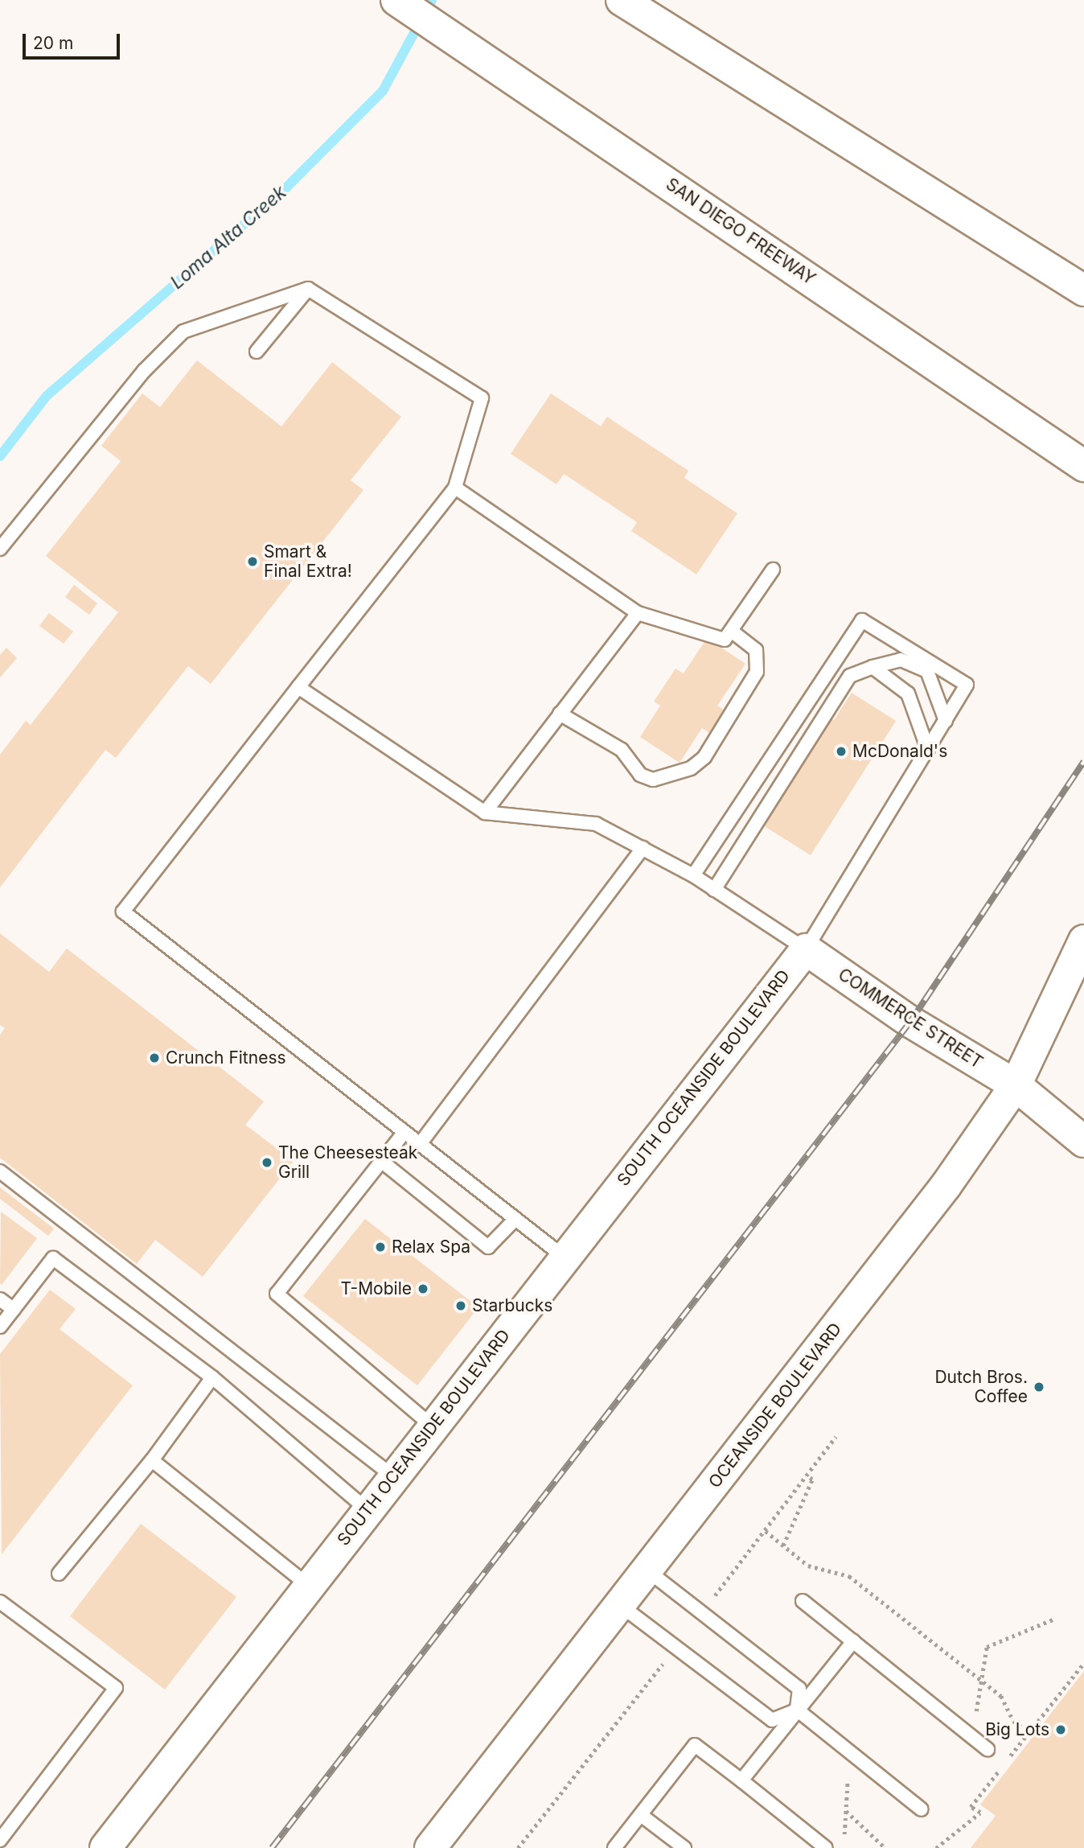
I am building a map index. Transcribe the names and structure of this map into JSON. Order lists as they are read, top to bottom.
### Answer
{
  "streets": {
    "main road": [
      "SAN DIEGO FREEWAY",
      "COMMERCE STREET",
      "SOUTH OCEANSIDE BOULEVARD",
      "OCEANSIDE BOULEVARD"
    ]
  },
  "crossings": [
    ["COMMERCE STREET", "SOUTH OCEANSIDE BOULEVARD"],
    ["COMMERCE STREET", "OCEANSIDE BOULEVARD"]
  ],
  "water": ["Loma Alta Creek"],
  "places": [
    "Smart & Final Extra!",
    "McDonald's",
    "Crunch Fitness",
    "The Cheesesteak Grill",
    "Relax Spa",
    "T-Mobile",
    "Starbucks",
    "Dutch Bros. Coffee",
    "Big Lots"
  ],
  "scale_bar": "20 m"
}
